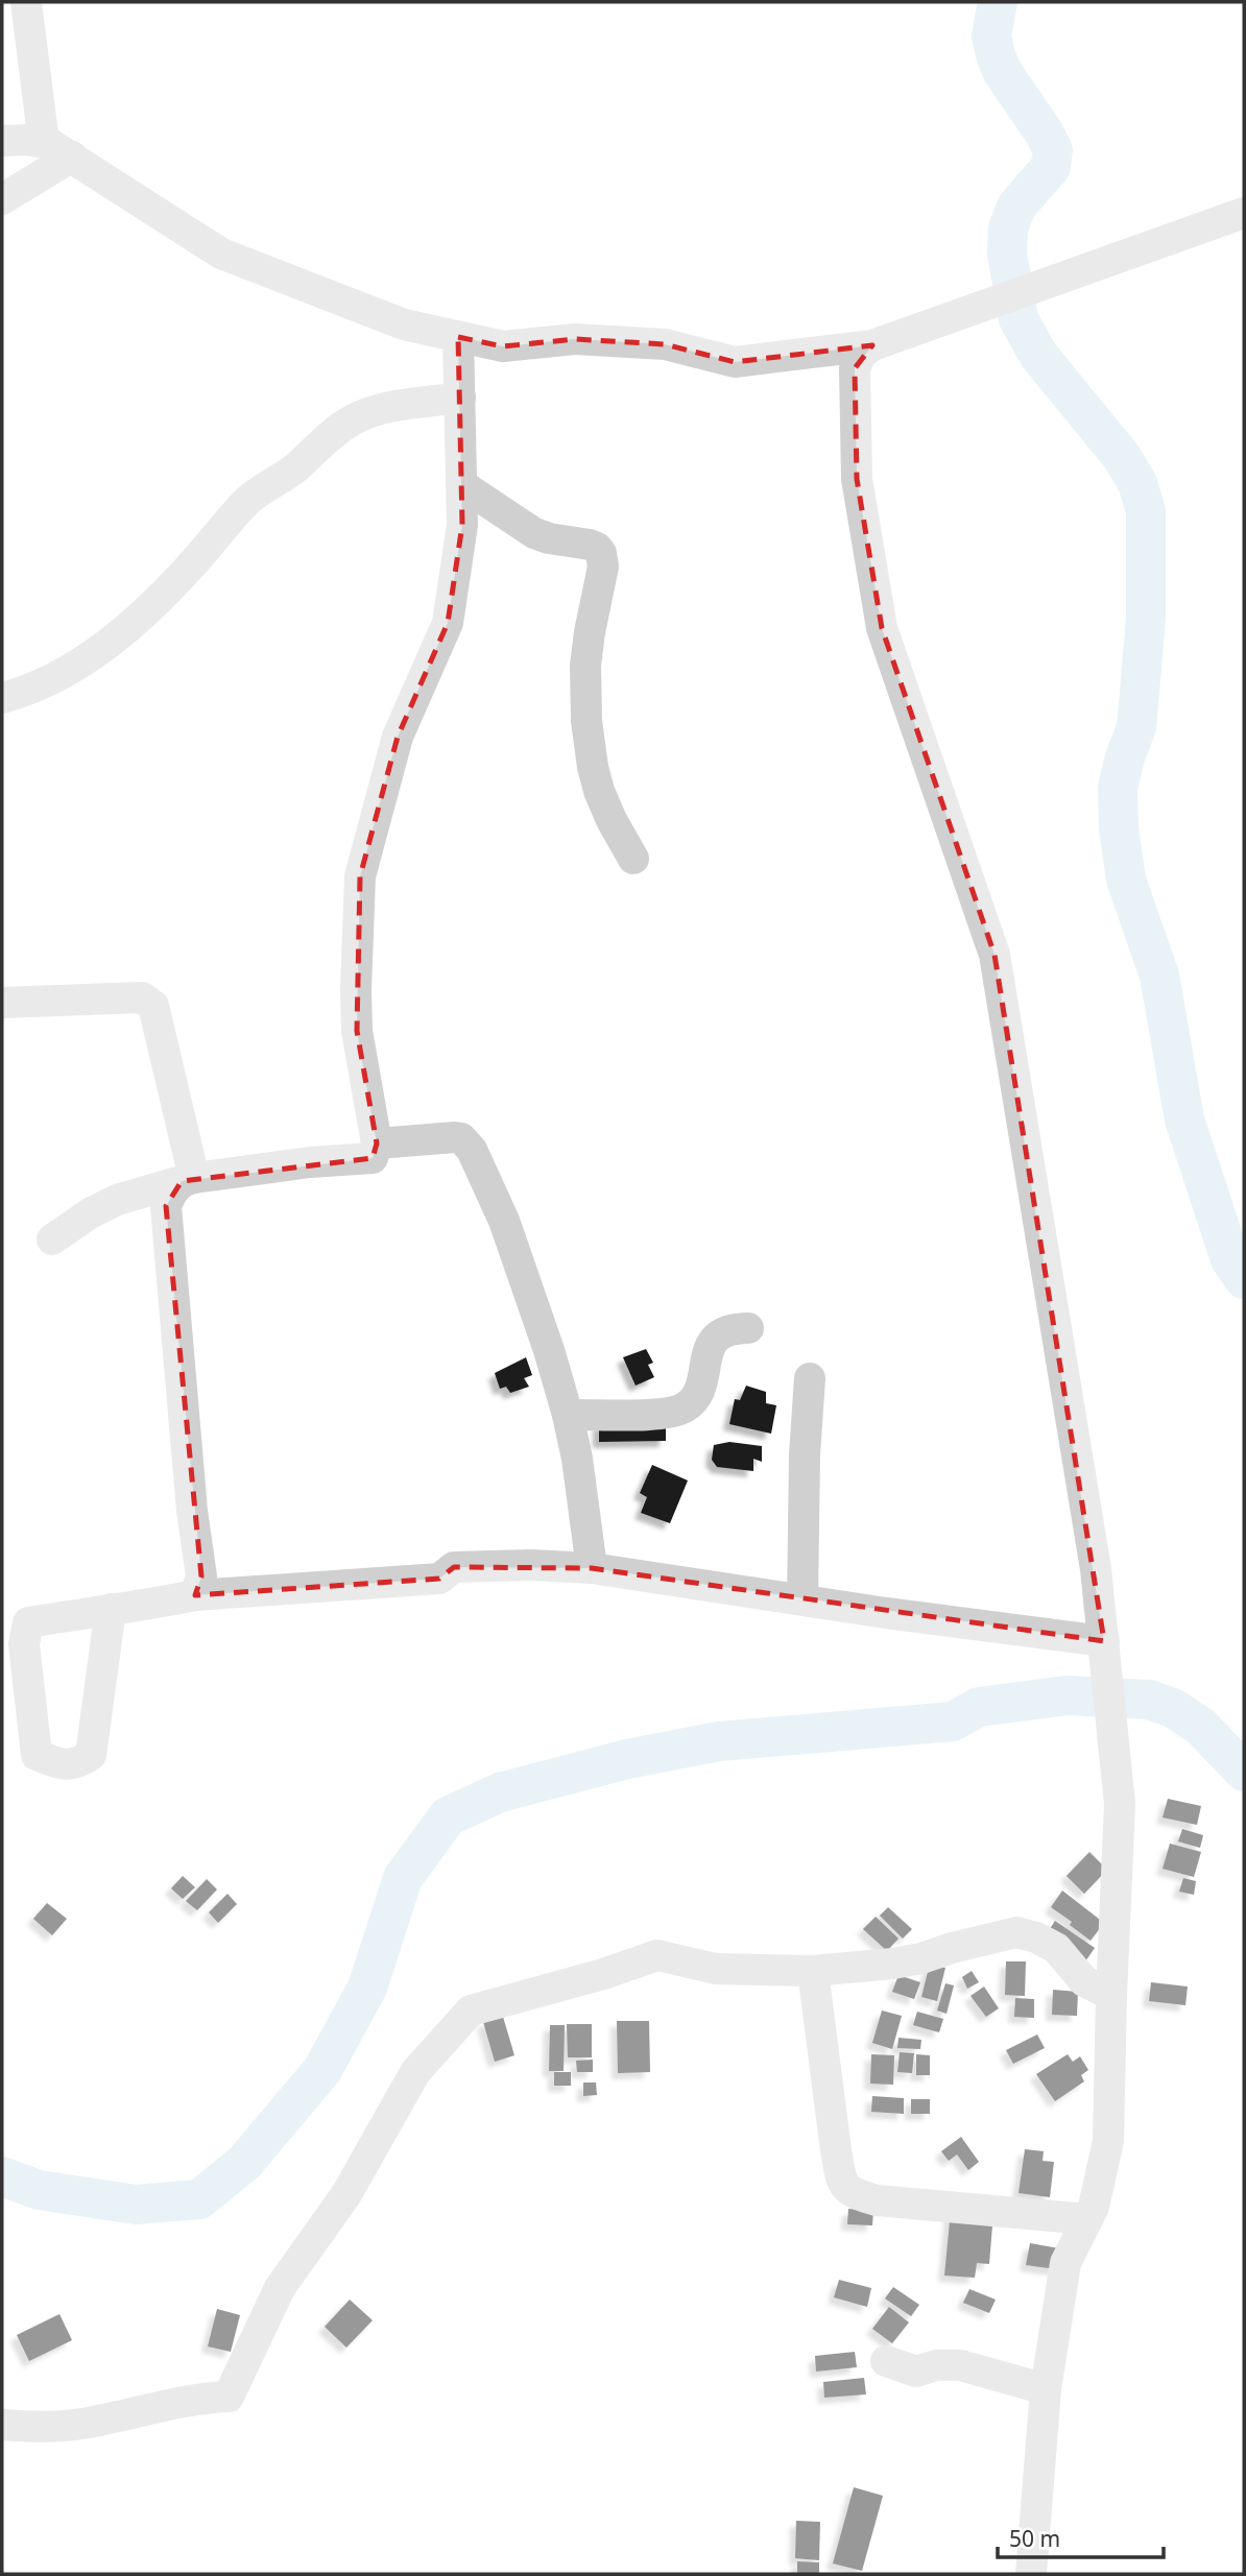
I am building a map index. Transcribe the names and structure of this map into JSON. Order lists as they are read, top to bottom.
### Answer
{
  "scale_bar": "50 m"
}
